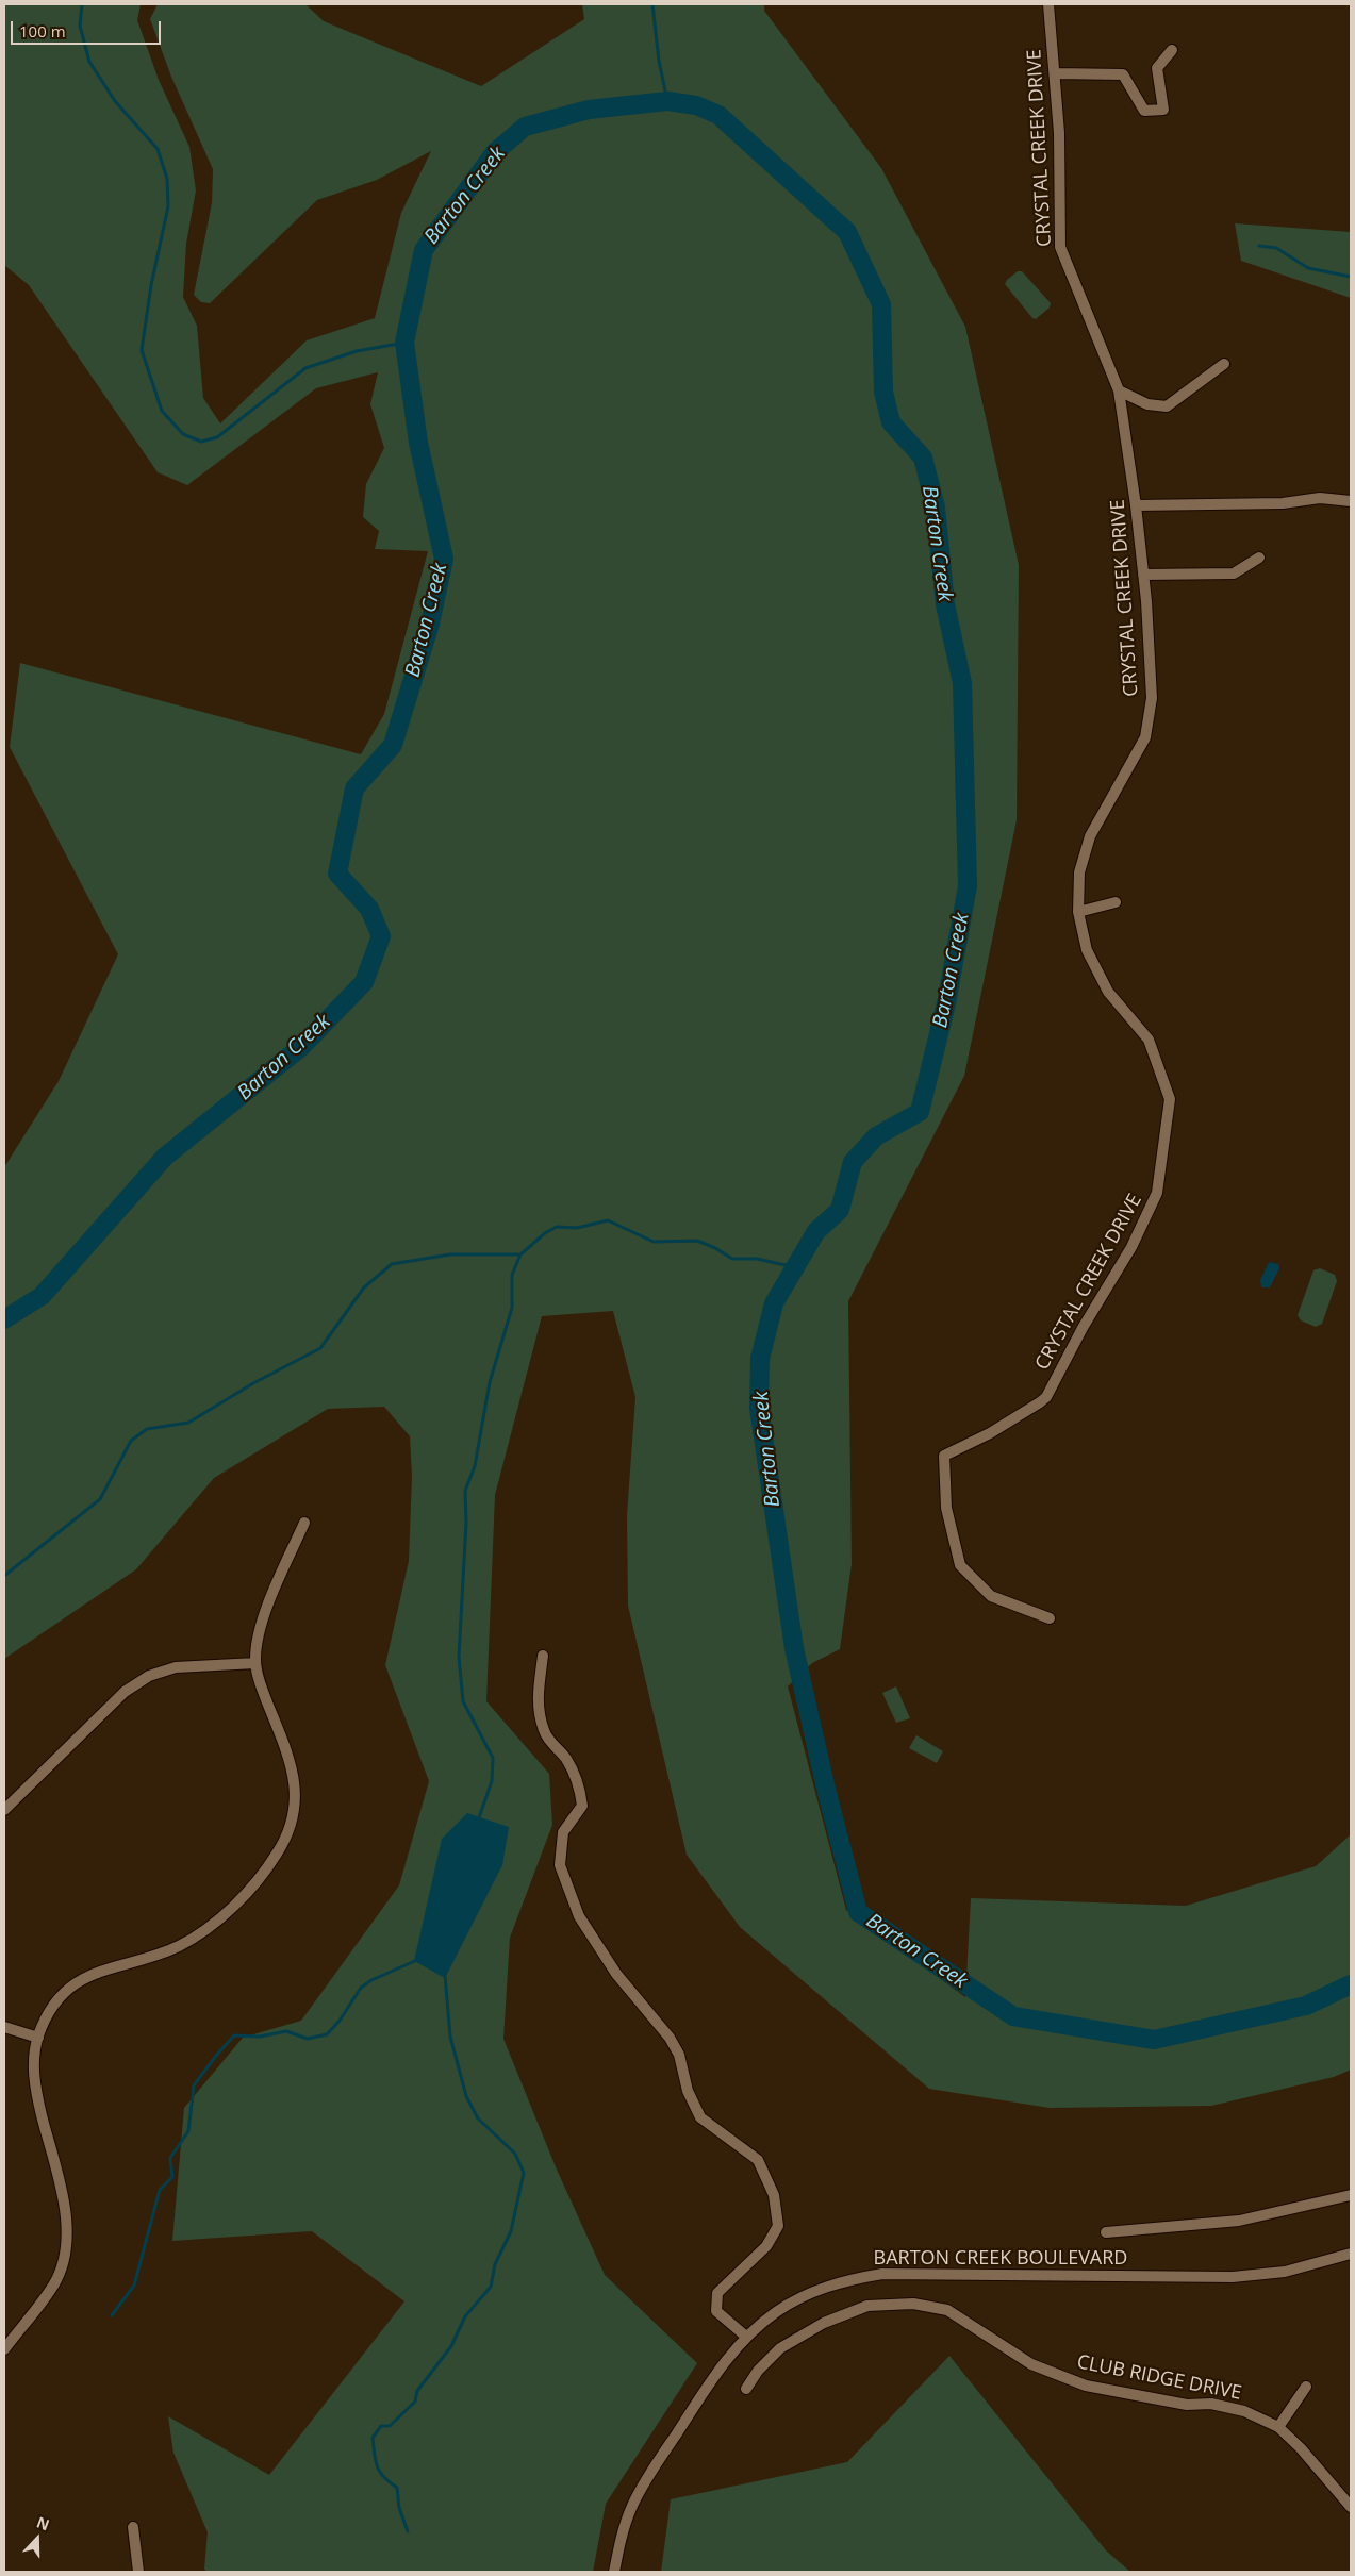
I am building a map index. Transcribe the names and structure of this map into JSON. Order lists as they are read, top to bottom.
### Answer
{
  "streets": {
    "street": ["CRYSTAL CREEK DRIVE", "BARTON CREEK BOULEVARD", "CLUB RIDGE DRIVE"]
  },
  "water": ["Barton Creek"],
  "scale_bar": "100 m",
  "north": "top"
}
